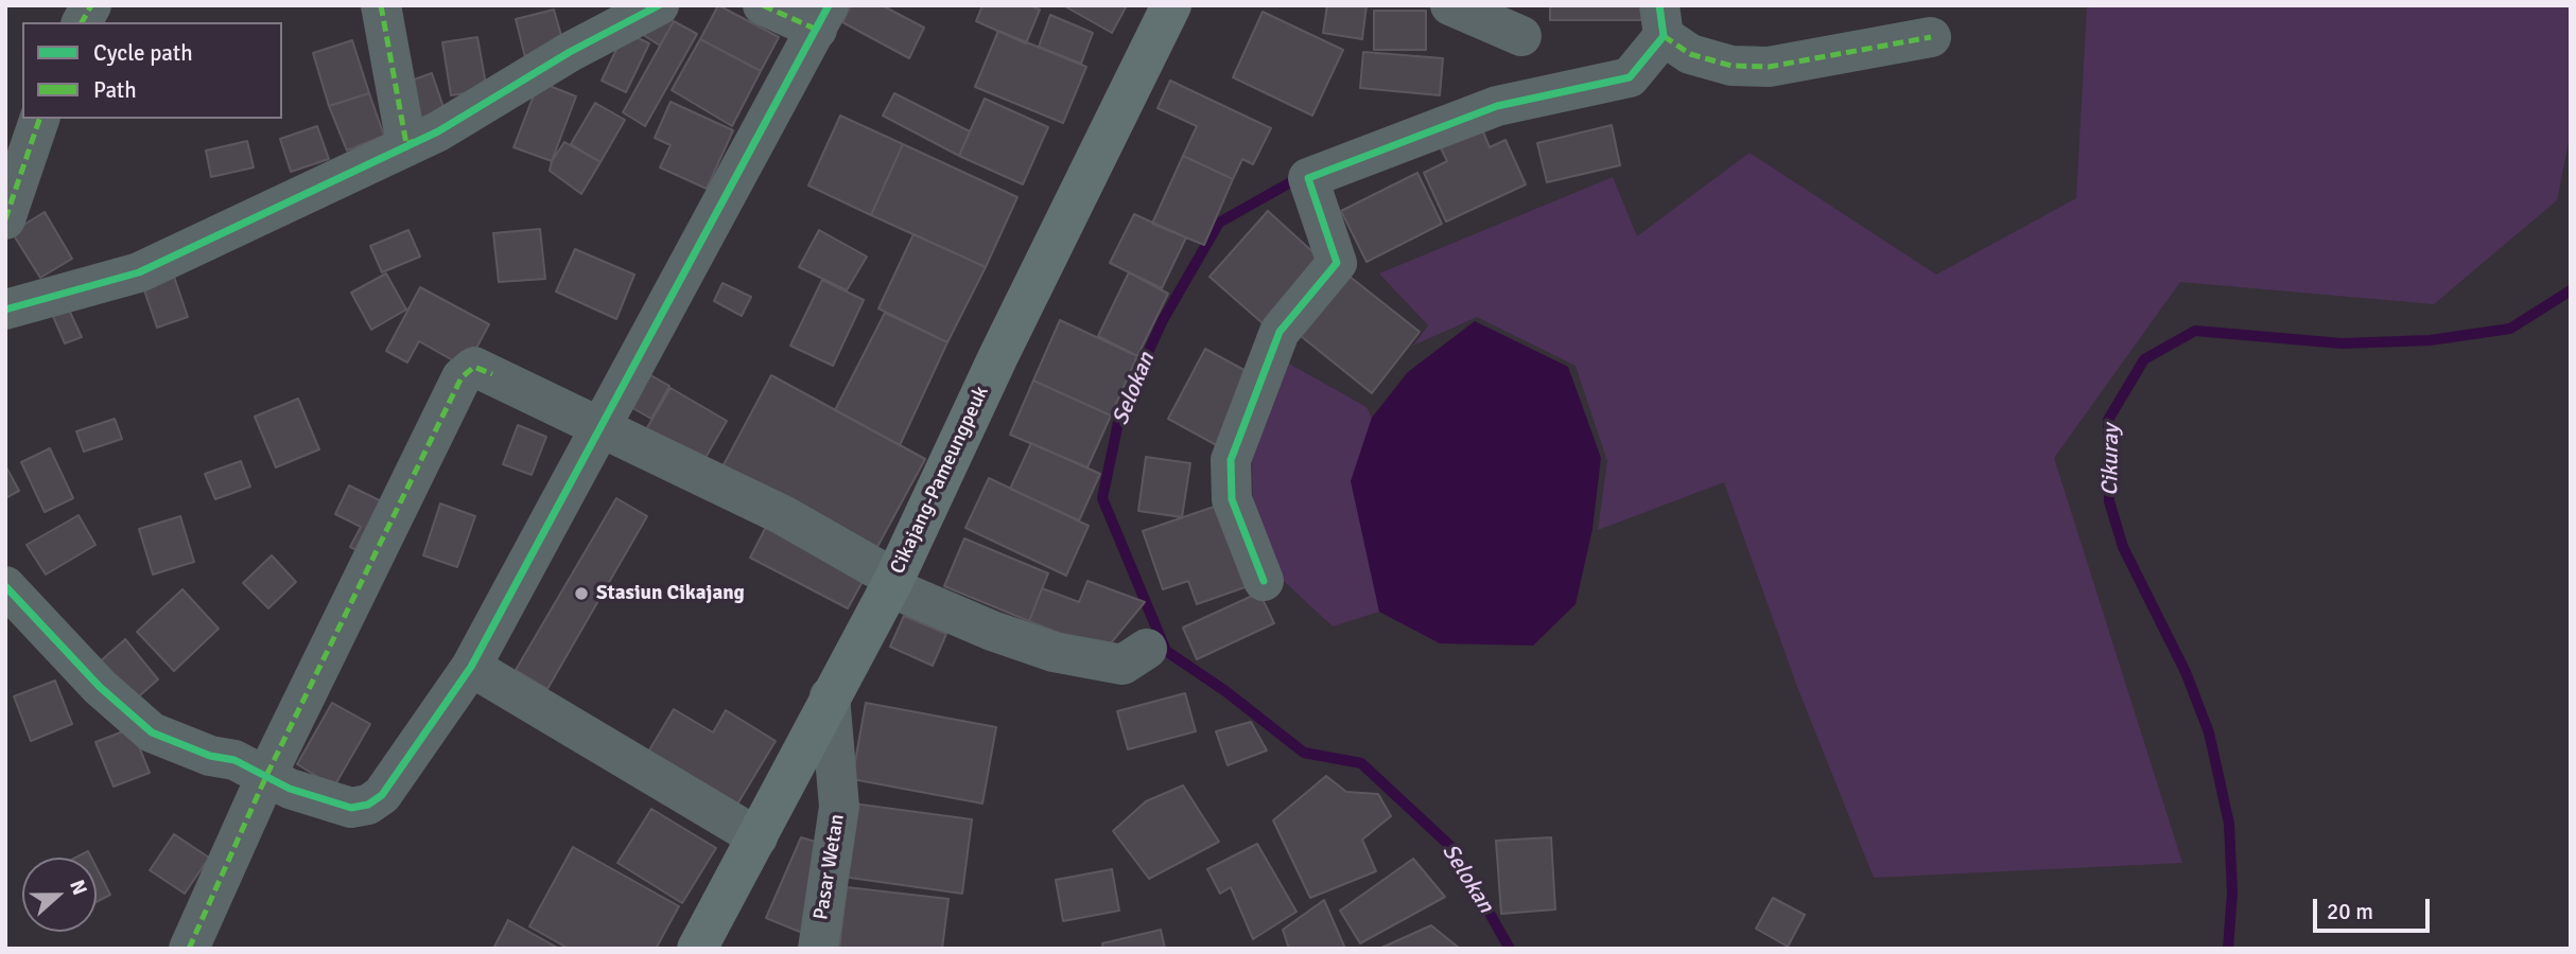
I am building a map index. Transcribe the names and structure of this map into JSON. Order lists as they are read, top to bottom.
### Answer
{
  "streets": {
    "main road": ["Cikajang-Pameungpeuk"],
    "street": ["Pasar Wetan"]
  },
  "crossings": [
    ["Cikajang-Pameungpeuk", "Pasar Wetan"]
  ],
  "water": ["Selokan", "Cikuray"],
  "places": ["Stasiun Cikajang"],
  "legend": ["Cycle path", "Path"],
  "scale_bar": "20 m",
  "north": "right"
}
